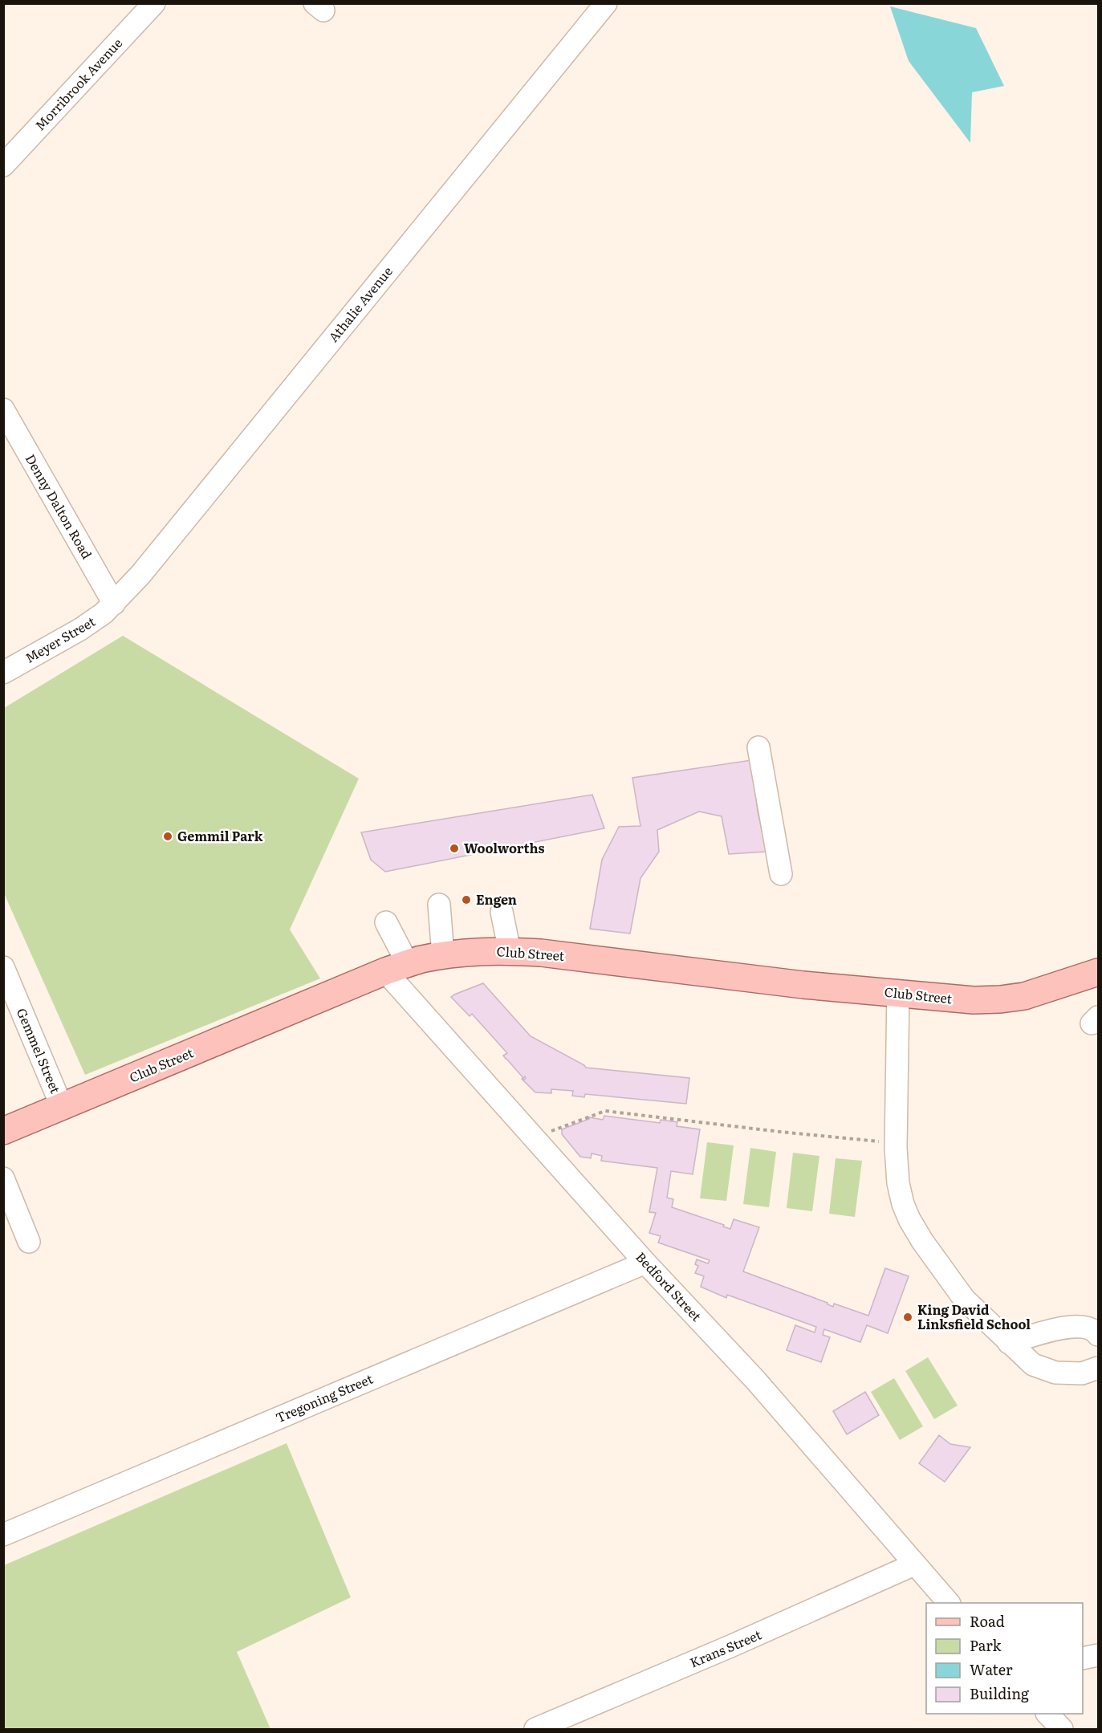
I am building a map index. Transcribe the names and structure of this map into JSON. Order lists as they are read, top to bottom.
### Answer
{
  "streets": {
    "main road": ["Club Street"],
    "street": [
      "Morribrook Avenue",
      "Athalie Avenue",
      "Denny Dalton Road",
      "Meyer Street",
      "Gemmel Street",
      "Bedford Street",
      "Tregoning Street",
      "Krans Street"
    ]
  },
  "crossings": [
    ["Athalie Avenue", "Denny Dalton Road"],
    ["Athalie Avenue", "Meyer Street"],
    ["Denny Dalton Road", "Meyer Street"],
    ["Club Street", "Gemmel Street"],
    ["Club Street", "Bedford Street"],
    ["Bedford Street", "Tregoning Street"],
    ["Bedford Street", "Krans Street"]
  ],
  "places": [
    "Gemmil Park",
    "Woolworths",
    "Engen",
    "King David Linksfield School"
  ],
  "legend": [
    "Road",
    "Park",
    "Water",
    "Building"
  ]
}
